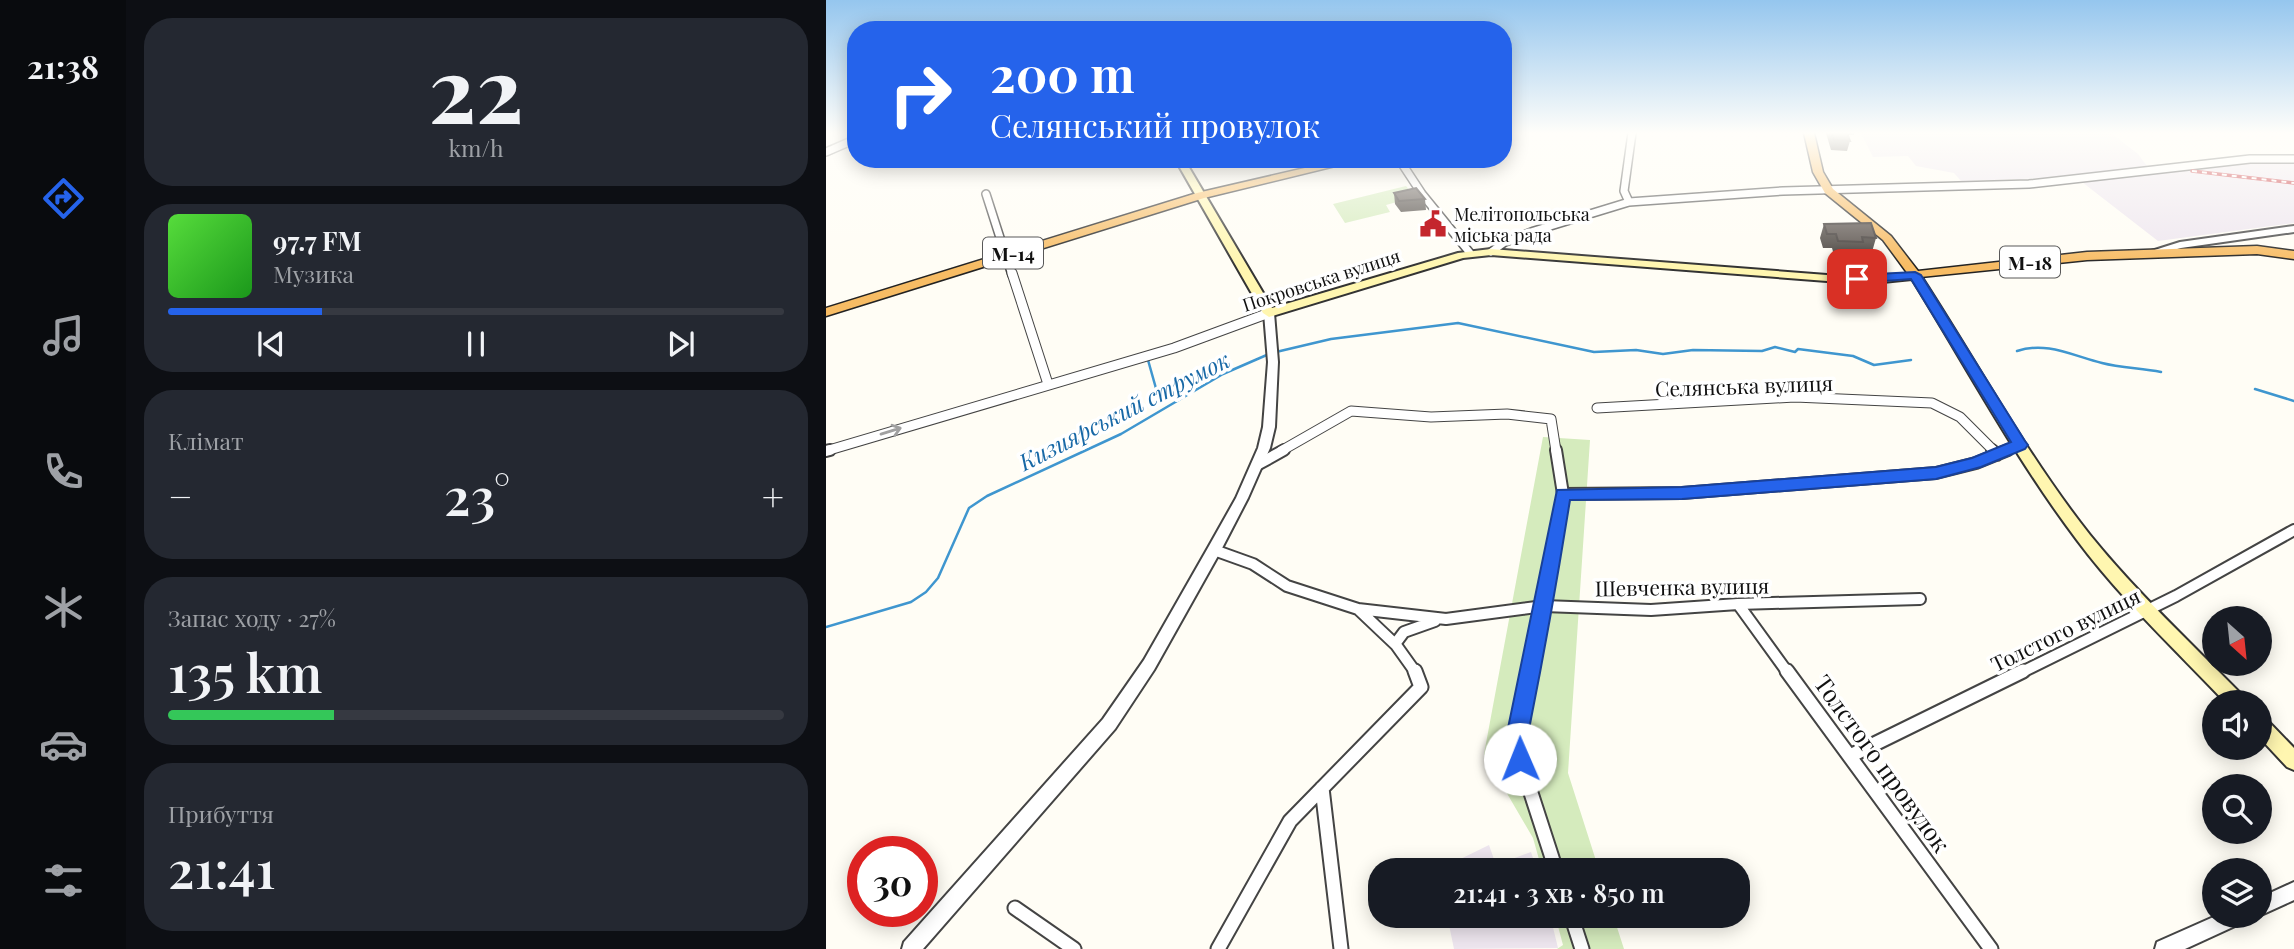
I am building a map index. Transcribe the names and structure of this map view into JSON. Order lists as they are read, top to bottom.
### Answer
{
  "streets": {
    "highway": ["М-14", "М-18"],
    "main road": ["Покровська вулиця"],
    "street": [
      "Селянська вулиця",
      "Шевченка вулиця",
      "Толстого вулиця",
      "Толстого провулок"
    ]
  },
  "crossings": [
    ["Шевченка вулиця", "Толстого провулок"],
    ["Толстого вулиця", "Толстого провулок"]
  ],
  "water": ["Кизиярський струмок"],
  "places": {
    "public building": ["Мелітопольська міська рада"]
  },
  "north": "bottom right",
  "page": {
    "tabs": "21:38",
    "tile": [
      ["22", "km/h"],
      "Клімат",
      ["Запас ходу · 27%", "135 km"],
      ["Прибуття", "21:41"]
    ],
    "turn": ["200 m", "Селянський провулок"],
    "song": ["97.7 FM", "Музика"],
    "heat": ["−", "23°", "+"],
    "limit": "30",
    "trip": "21:41 · 3 хв · 850 m"
  }
}
